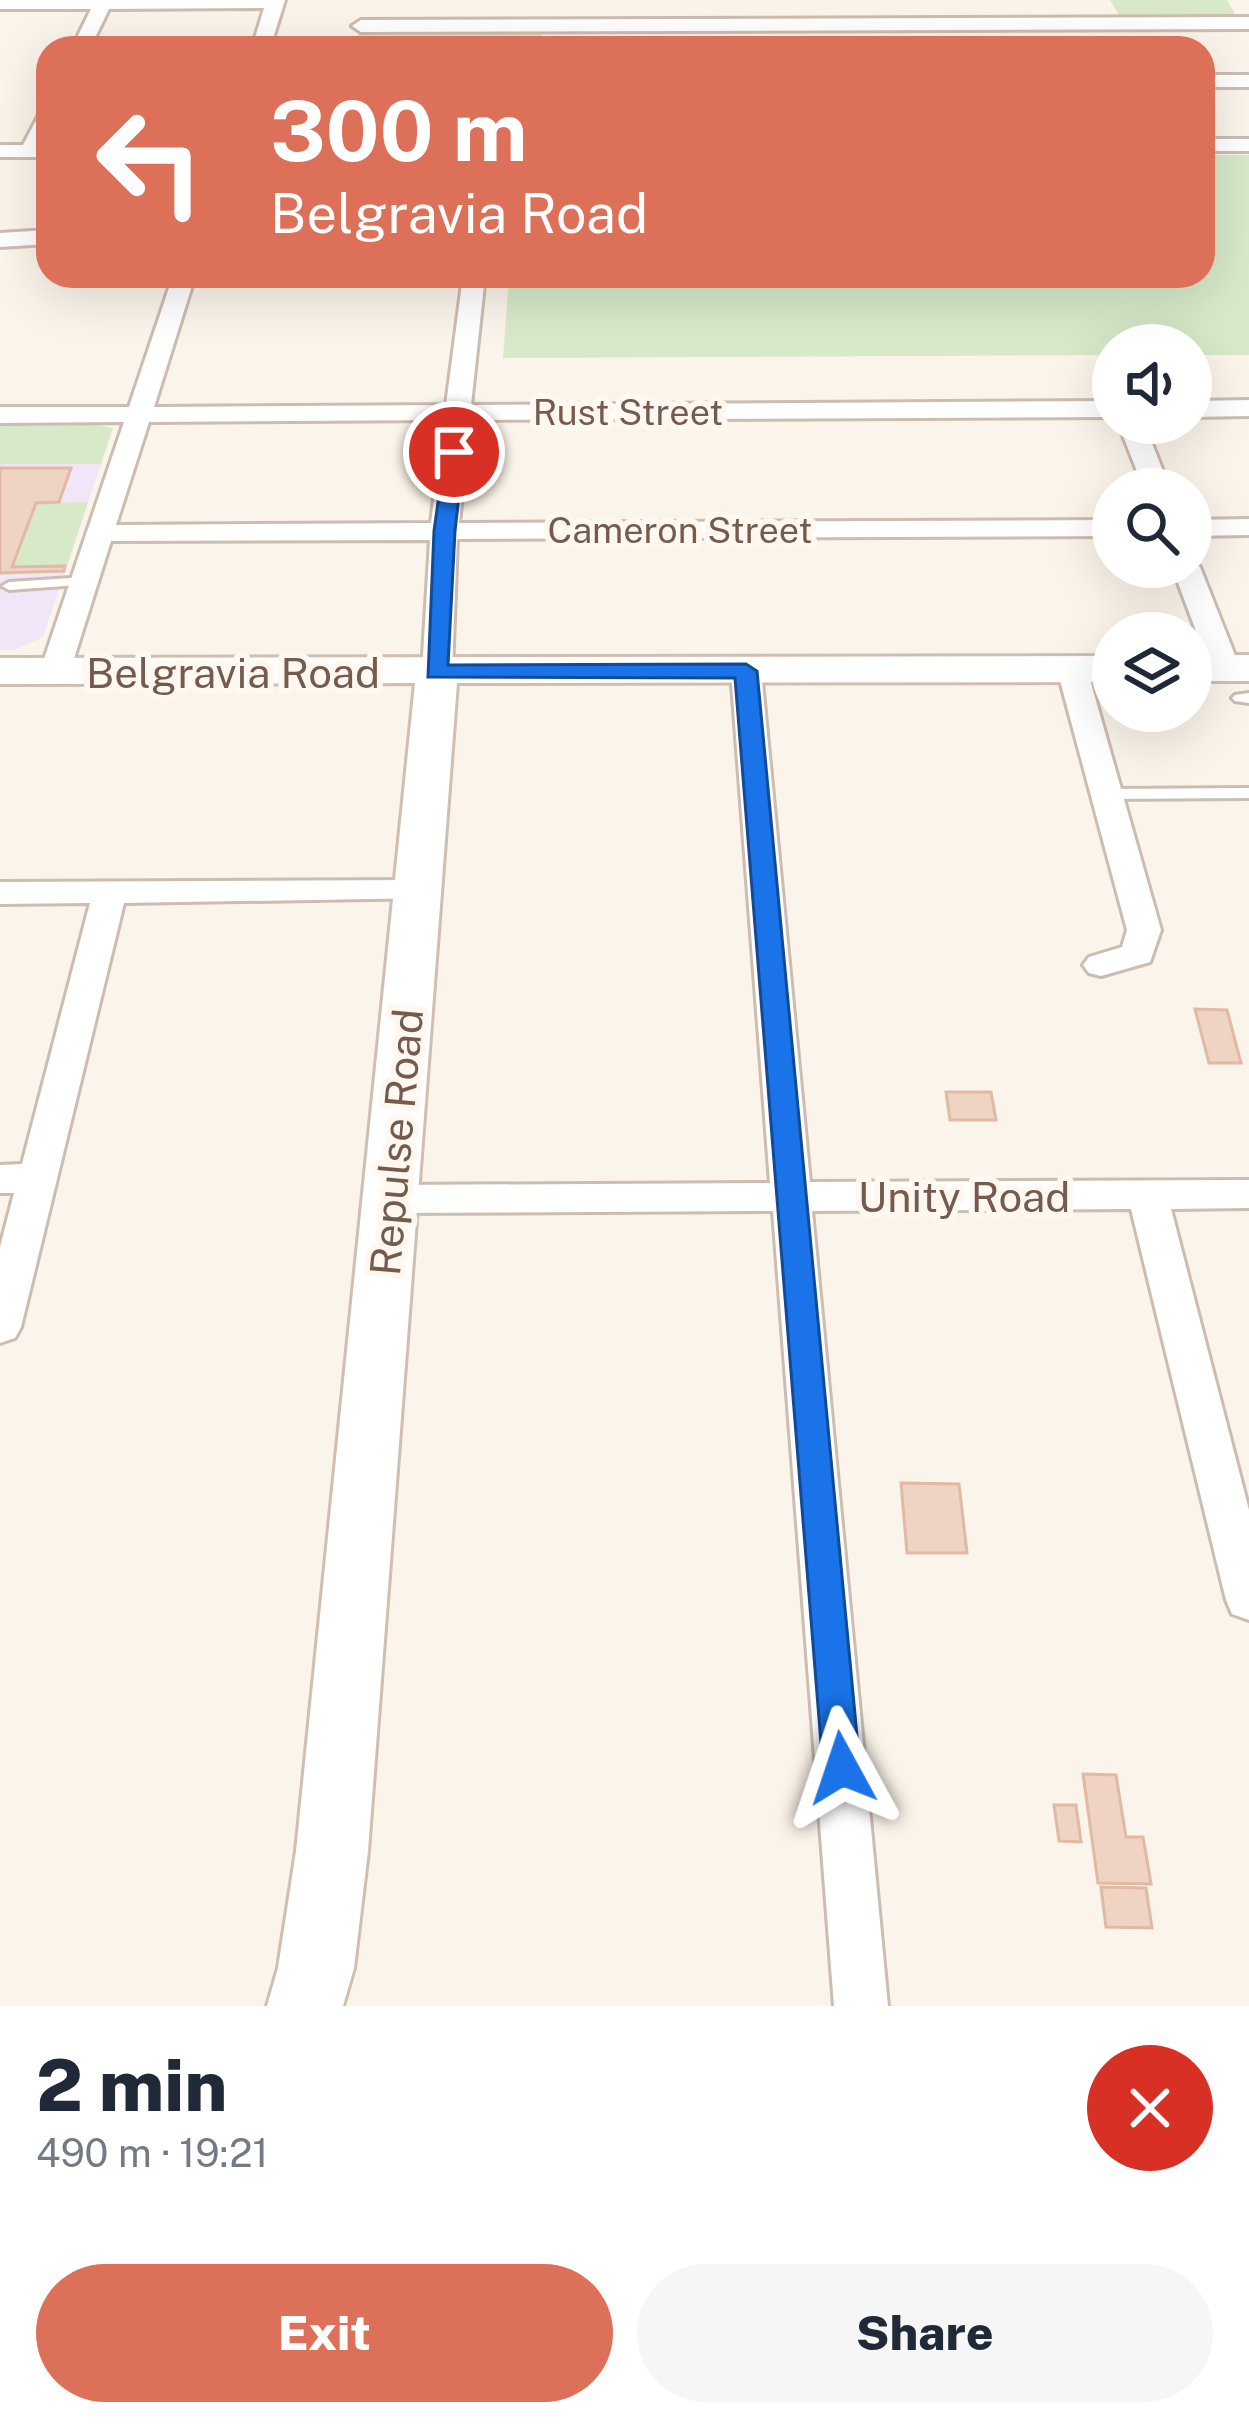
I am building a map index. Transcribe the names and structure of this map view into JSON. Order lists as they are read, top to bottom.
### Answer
{
  "streets": {
    "street": [
      "Rust Street",
      "Cameron Street",
      "Belgravia Road",
      "Repulse Road",
      "Unity Road"
    ]
  },
  "crossings": [
    ["Rust Street", "Repulse Road"],
    ["Cameron Street", "Repulse Road"],
    ["Belgravia Road", "Repulse Road"],
    ["Repulse Road", "Unity Road"]
  ],
  "page": {
    "turn": ["300 m", "Belgravia Road"],
    "heading": ["2 min", "490 m · 19:21"],
    "buttons": ["Exit", "Share"]
  }
}
